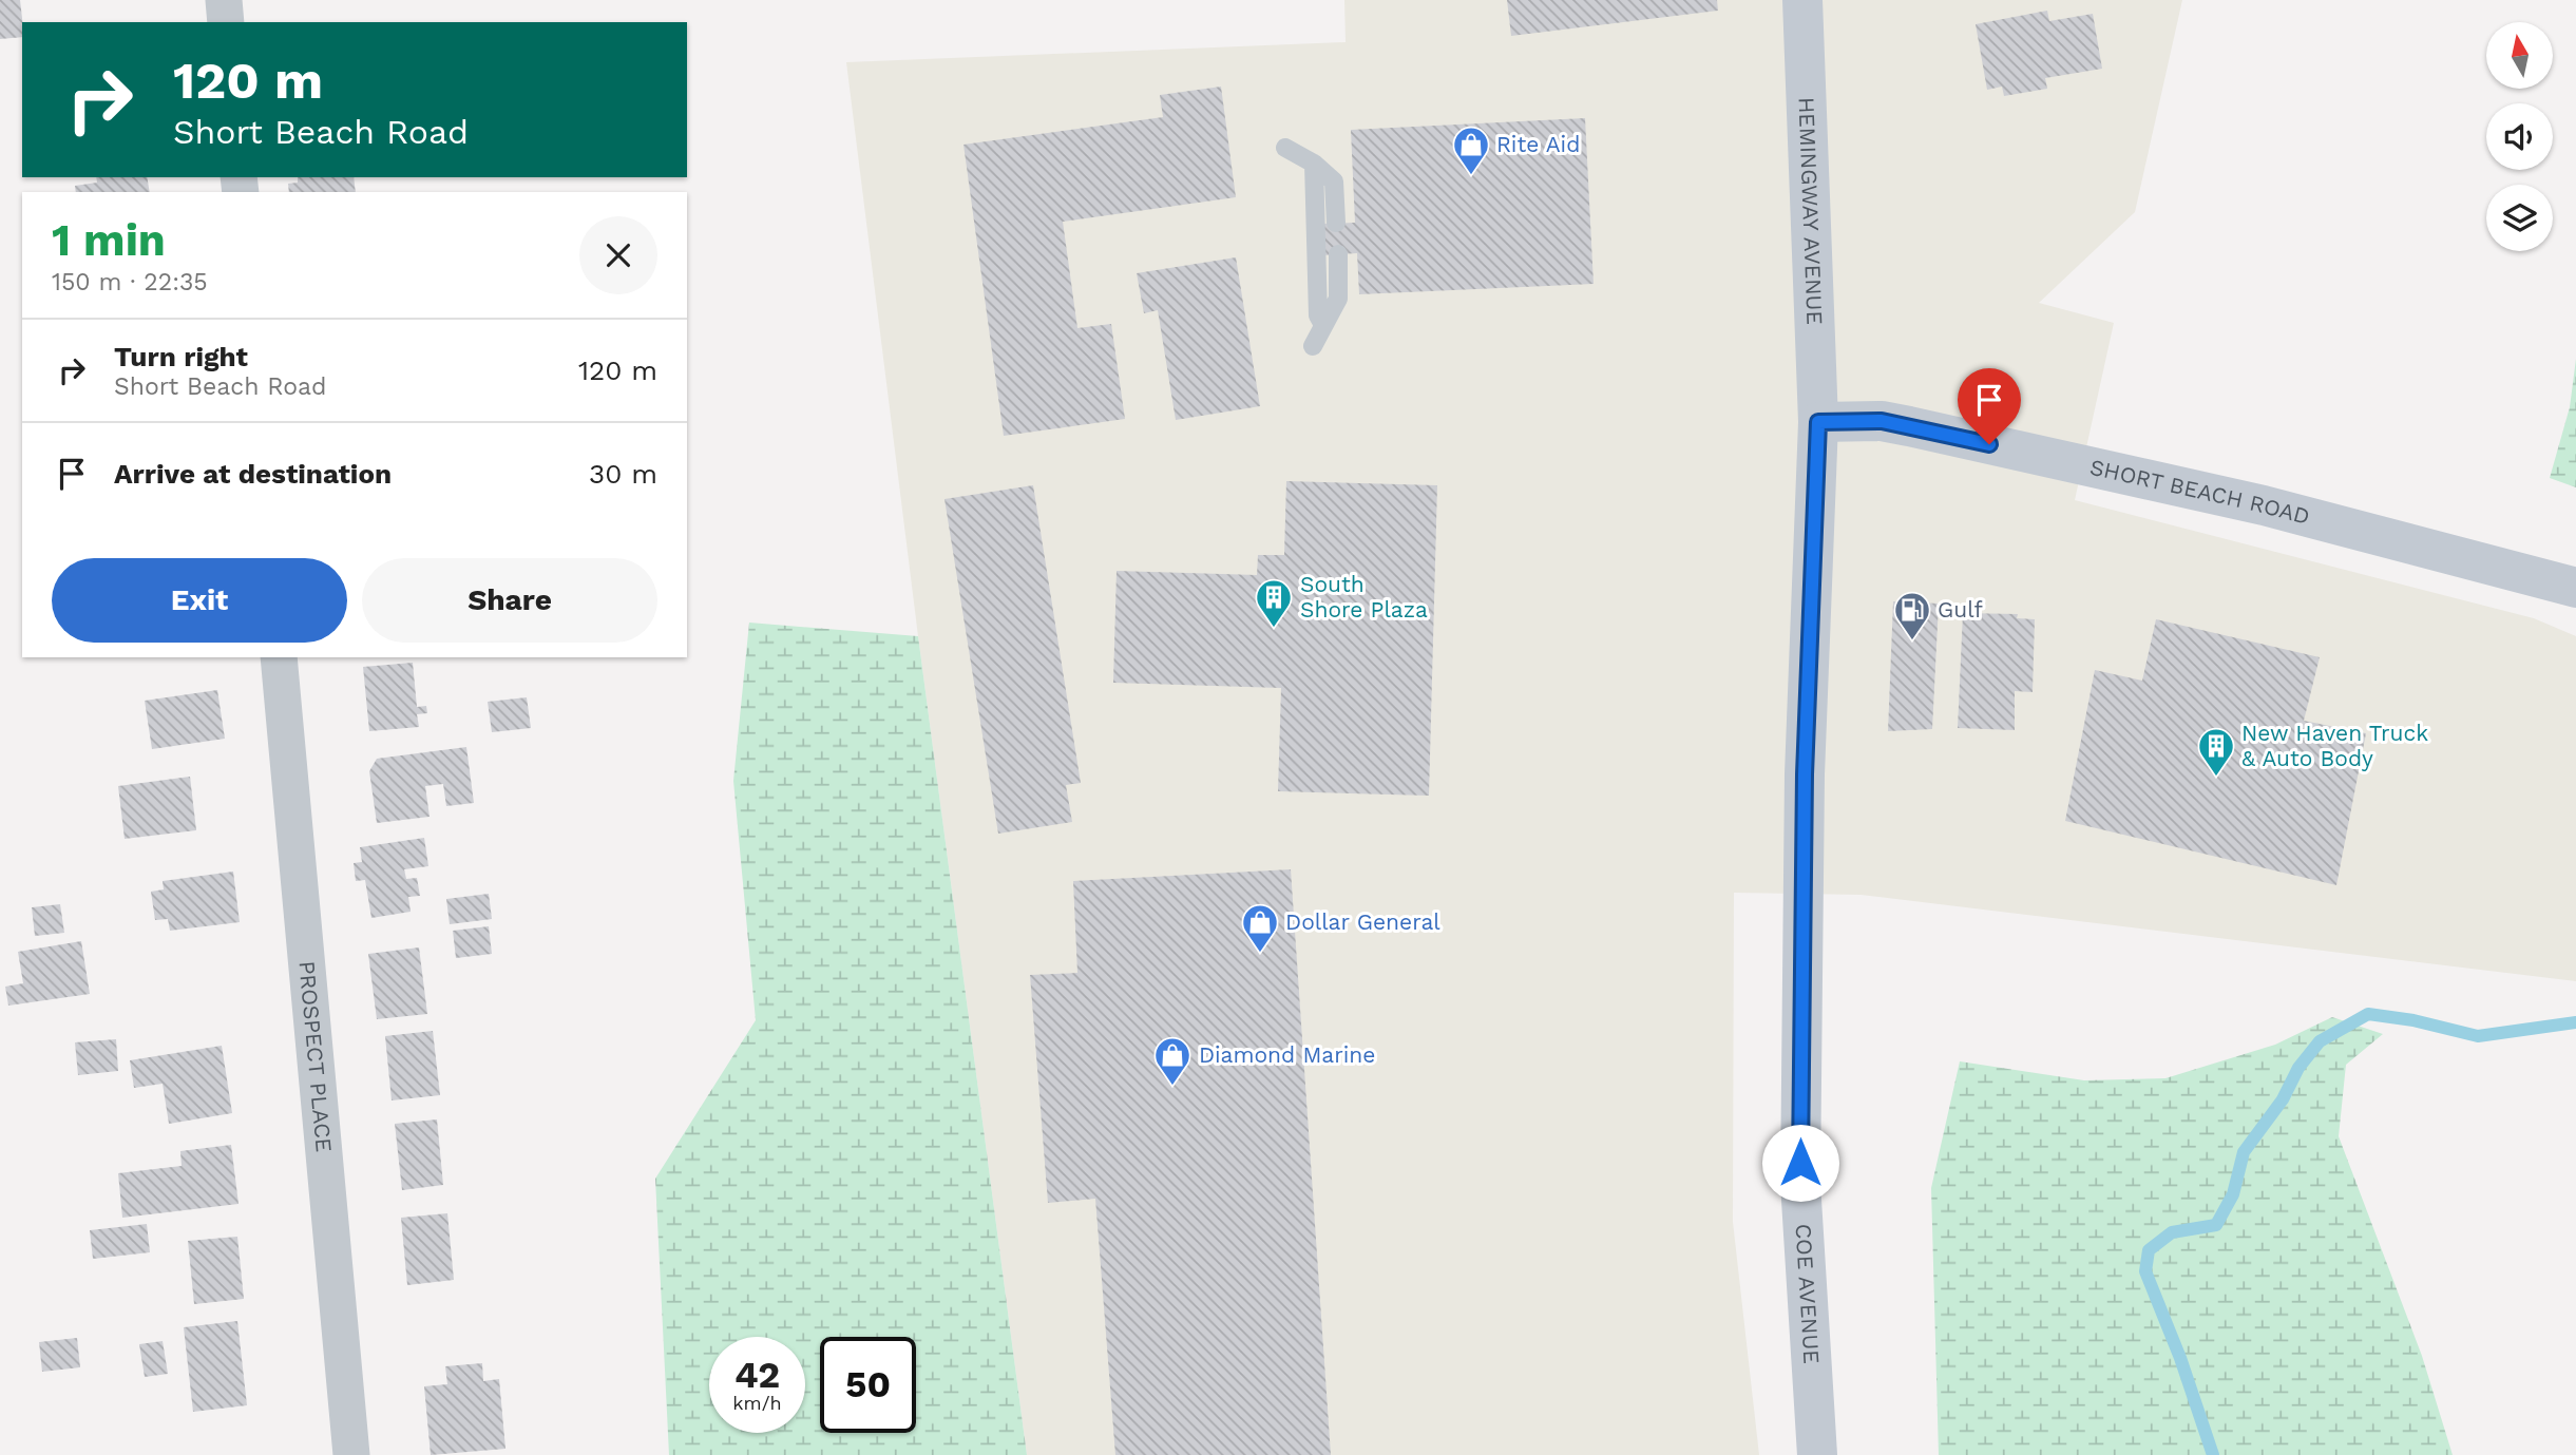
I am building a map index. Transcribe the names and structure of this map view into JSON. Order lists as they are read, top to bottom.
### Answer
{
  "streets": {
    "main road": ["HEMINGWAY AVENUE", "SHORT BEACH ROAD", "COE AVENUE"],
    "street": ["PROSPECT PLACE"]
  },
  "crossings": [
    ["HEMINGWAY AVENUE", "SHORT BEACH ROAD"],
    ["HEMINGWAY AVENUE", "COE AVENUE"],
    ["SHORT BEACH ROAD", "COE AVENUE"]
  ],
  "places": {
    "shop": ["Rite Aid", "Dollar General", "Diamond Marine"],
    "building": ["South Shore Plaza", "New Haven Truck & Auto Body"],
    "fuel station": ["Gulf"]
  },
  "north": "top",
  "page": {
    "turn": ["120 m", "Short Beach Road"],
    "heading": ["1 min", "150 m · 22:35"],
    "list": [
      {
        "name": "Turn right",
        "note": "Short Beach Road",
        "value": "120 m"
      },
      {
        "name": "Arrive at destination",
        "value": "30 m"
      }
    ],
    "buttons": ["Exit", "Share"],
    "speed": "42 km/h",
    "limit": "50"
  }
}
